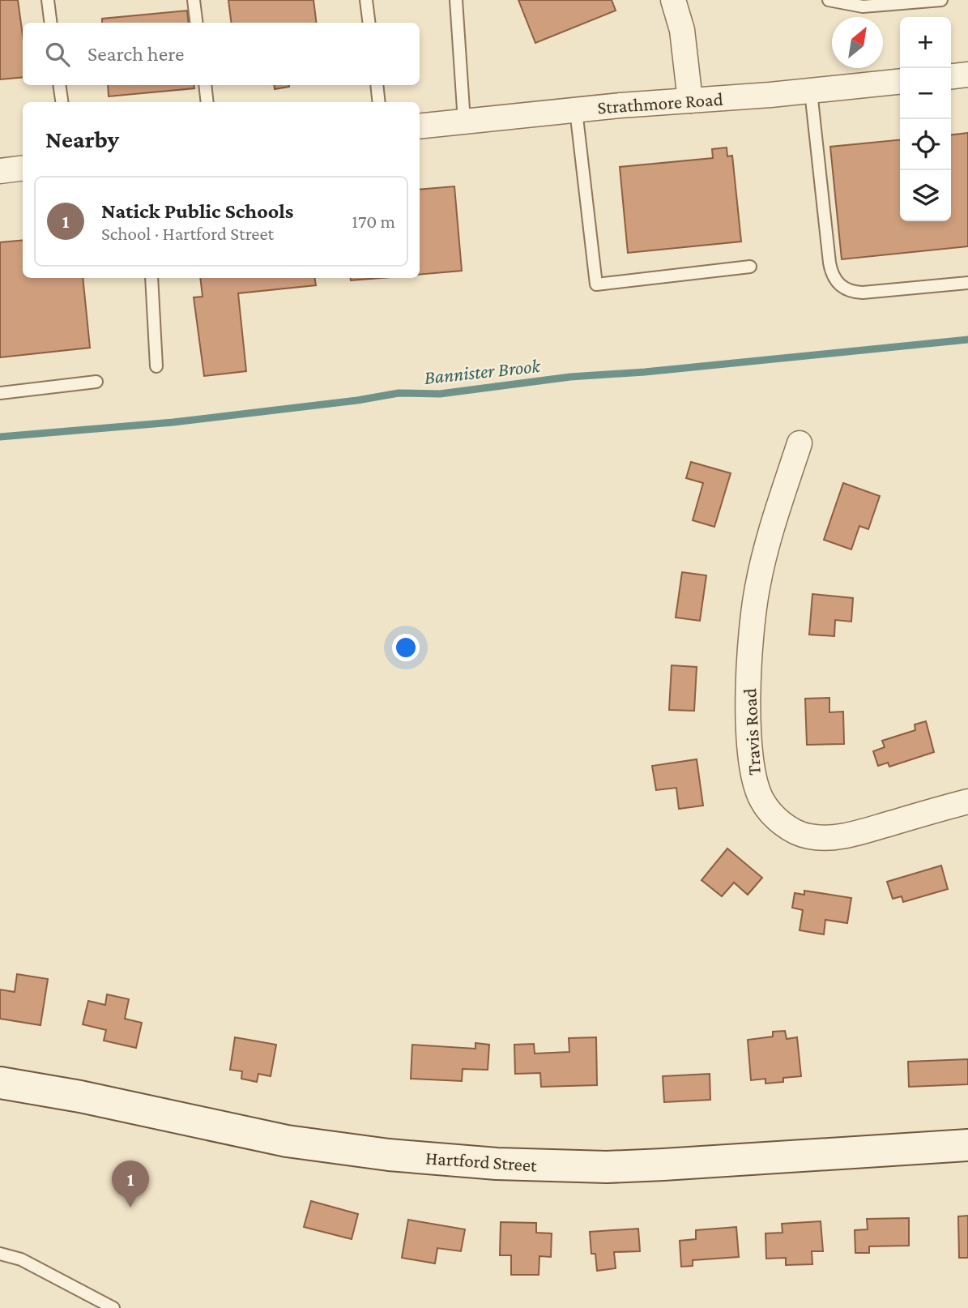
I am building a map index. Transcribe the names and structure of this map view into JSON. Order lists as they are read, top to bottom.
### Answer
{
  "streets": {
    "street": ["Strathmore Road", "Travis Road", "Hartford Street"]
  },
  "water": ["Bannister Brook"],
  "north": "top right",
  "page": {
    "map_buttons": ["+", "−"],
    "search": "Search here",
    "heading": "Nearby",
    "list": [
      {
        "mark": "1",
        "name": "Natick Public Schools",
        "note": "School · Hartford Street",
        "value": "170 m"
      }
    ],
    "pins": "1"
  }
}
